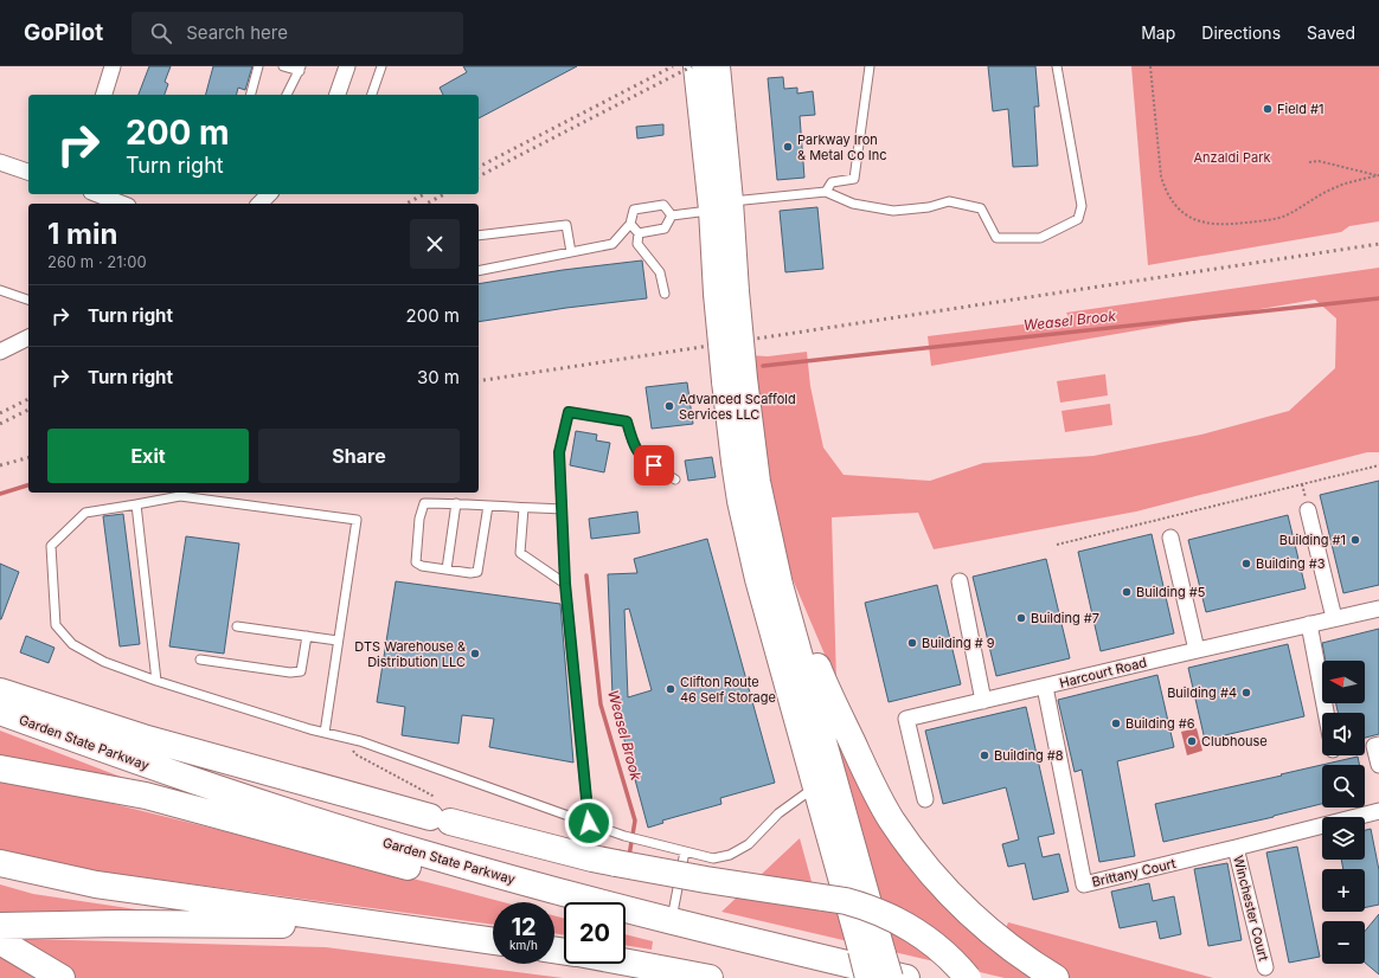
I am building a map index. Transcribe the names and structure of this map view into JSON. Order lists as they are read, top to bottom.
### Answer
{
  "streets": {
    "highway": ["Garden State Parkway"],
    "street": ["Harcourt Road", "Brittany Court", "Winchester Court"]
  },
  "crossings": [
    ["Harcourt Road", "Brittany Court"],
    ["Brittany Court", "Winchester Court"]
  ],
  "water": ["Weasel Brook"],
  "parks": ["Anzaldi Park"],
  "places": [
    "Field #1",
    "Parkway Iron & Metal Co Inc",
    "Advanced Scaffold Services LLC",
    "Building #1",
    "Building #3",
    "Building #5",
    "Building #7",
    "Building # 9",
    "DTS Warehouse & Distribution LLC",
    "Clifton Route 46 Self Storage",
    "Building #4",
    "Building #6",
    "Clubhouse",
    "Building #8"
  ],
  "north": "left",
  "page": {
    "header": "GoPilot",
    "search": "Search here",
    "nav": ["Map", "Directions", "Saved"],
    "turn": ["200 m", "Turn right"],
    "heading": ["1 min", "260 m · 21:00"],
    "list": [
      {
        "name": "Turn right",
        "value": "200 m"
      },
      {
        "name": "Turn right",
        "value": "30 m"
      }
    ],
    "buttons": ["Exit", "Share"],
    "map_buttons": ["+", "−"],
    "speed": "12 km/h",
    "limit": "20"
  }
}
